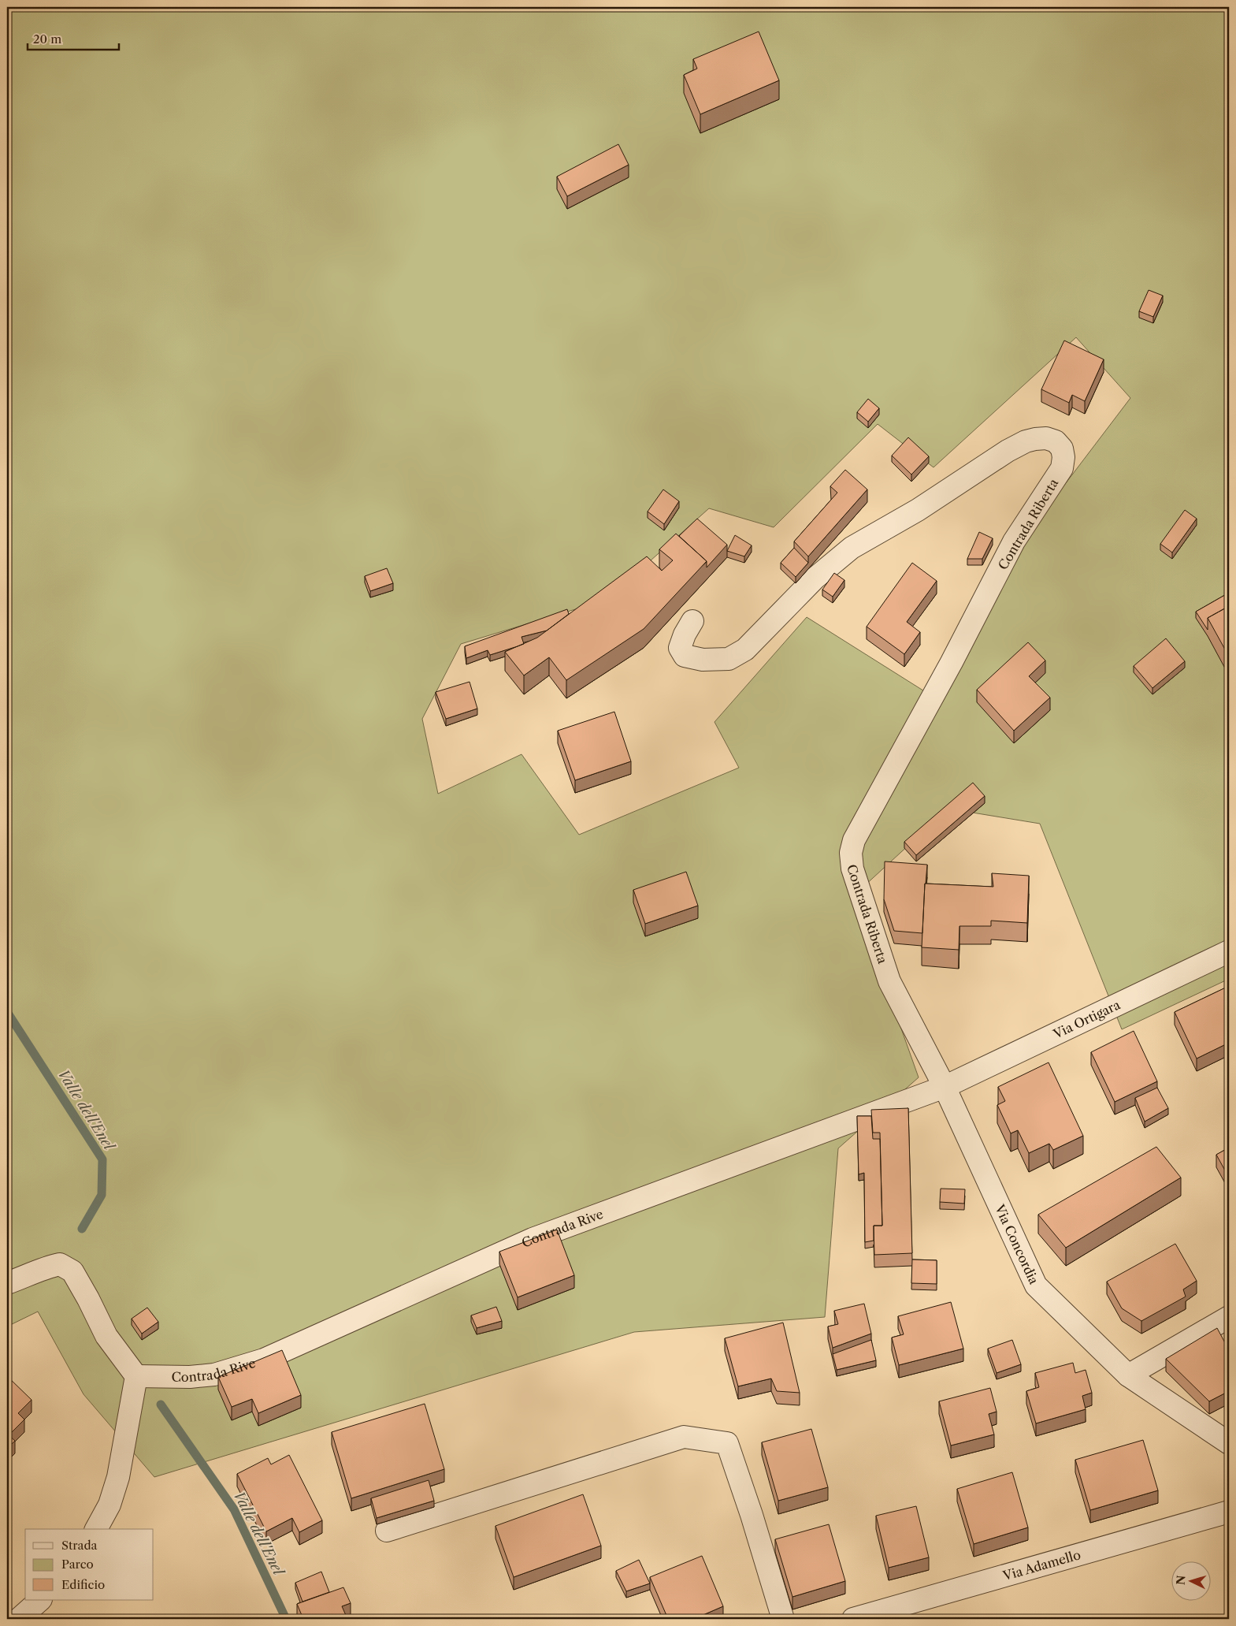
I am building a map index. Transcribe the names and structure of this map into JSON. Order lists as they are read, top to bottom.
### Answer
{
  "streets": {
    "street": [
      "Contrada Riberta",
      "Via Ortigara",
      "Contrada Rive",
      "Via Concordia",
      "Via Adamello"
    ]
  },
  "crossings": [
    ["Contrada Riberta", "Via Ortigara"],
    ["Contrada Riberta", "Contrada Rive"],
    ["Contrada Riberta", "Via Concordia"],
    ["Via Ortigara", "Contrada Rive"],
    ["Via Ortigara", "Via Concordia"],
    ["Contrada Rive", "Via Concordia"]
  ],
  "water": ["Valle dell'Enel"],
  "legend": ["Strada", "Parco", "Edificio"],
  "scale_bar": "20 m",
  "north": "left"
}
